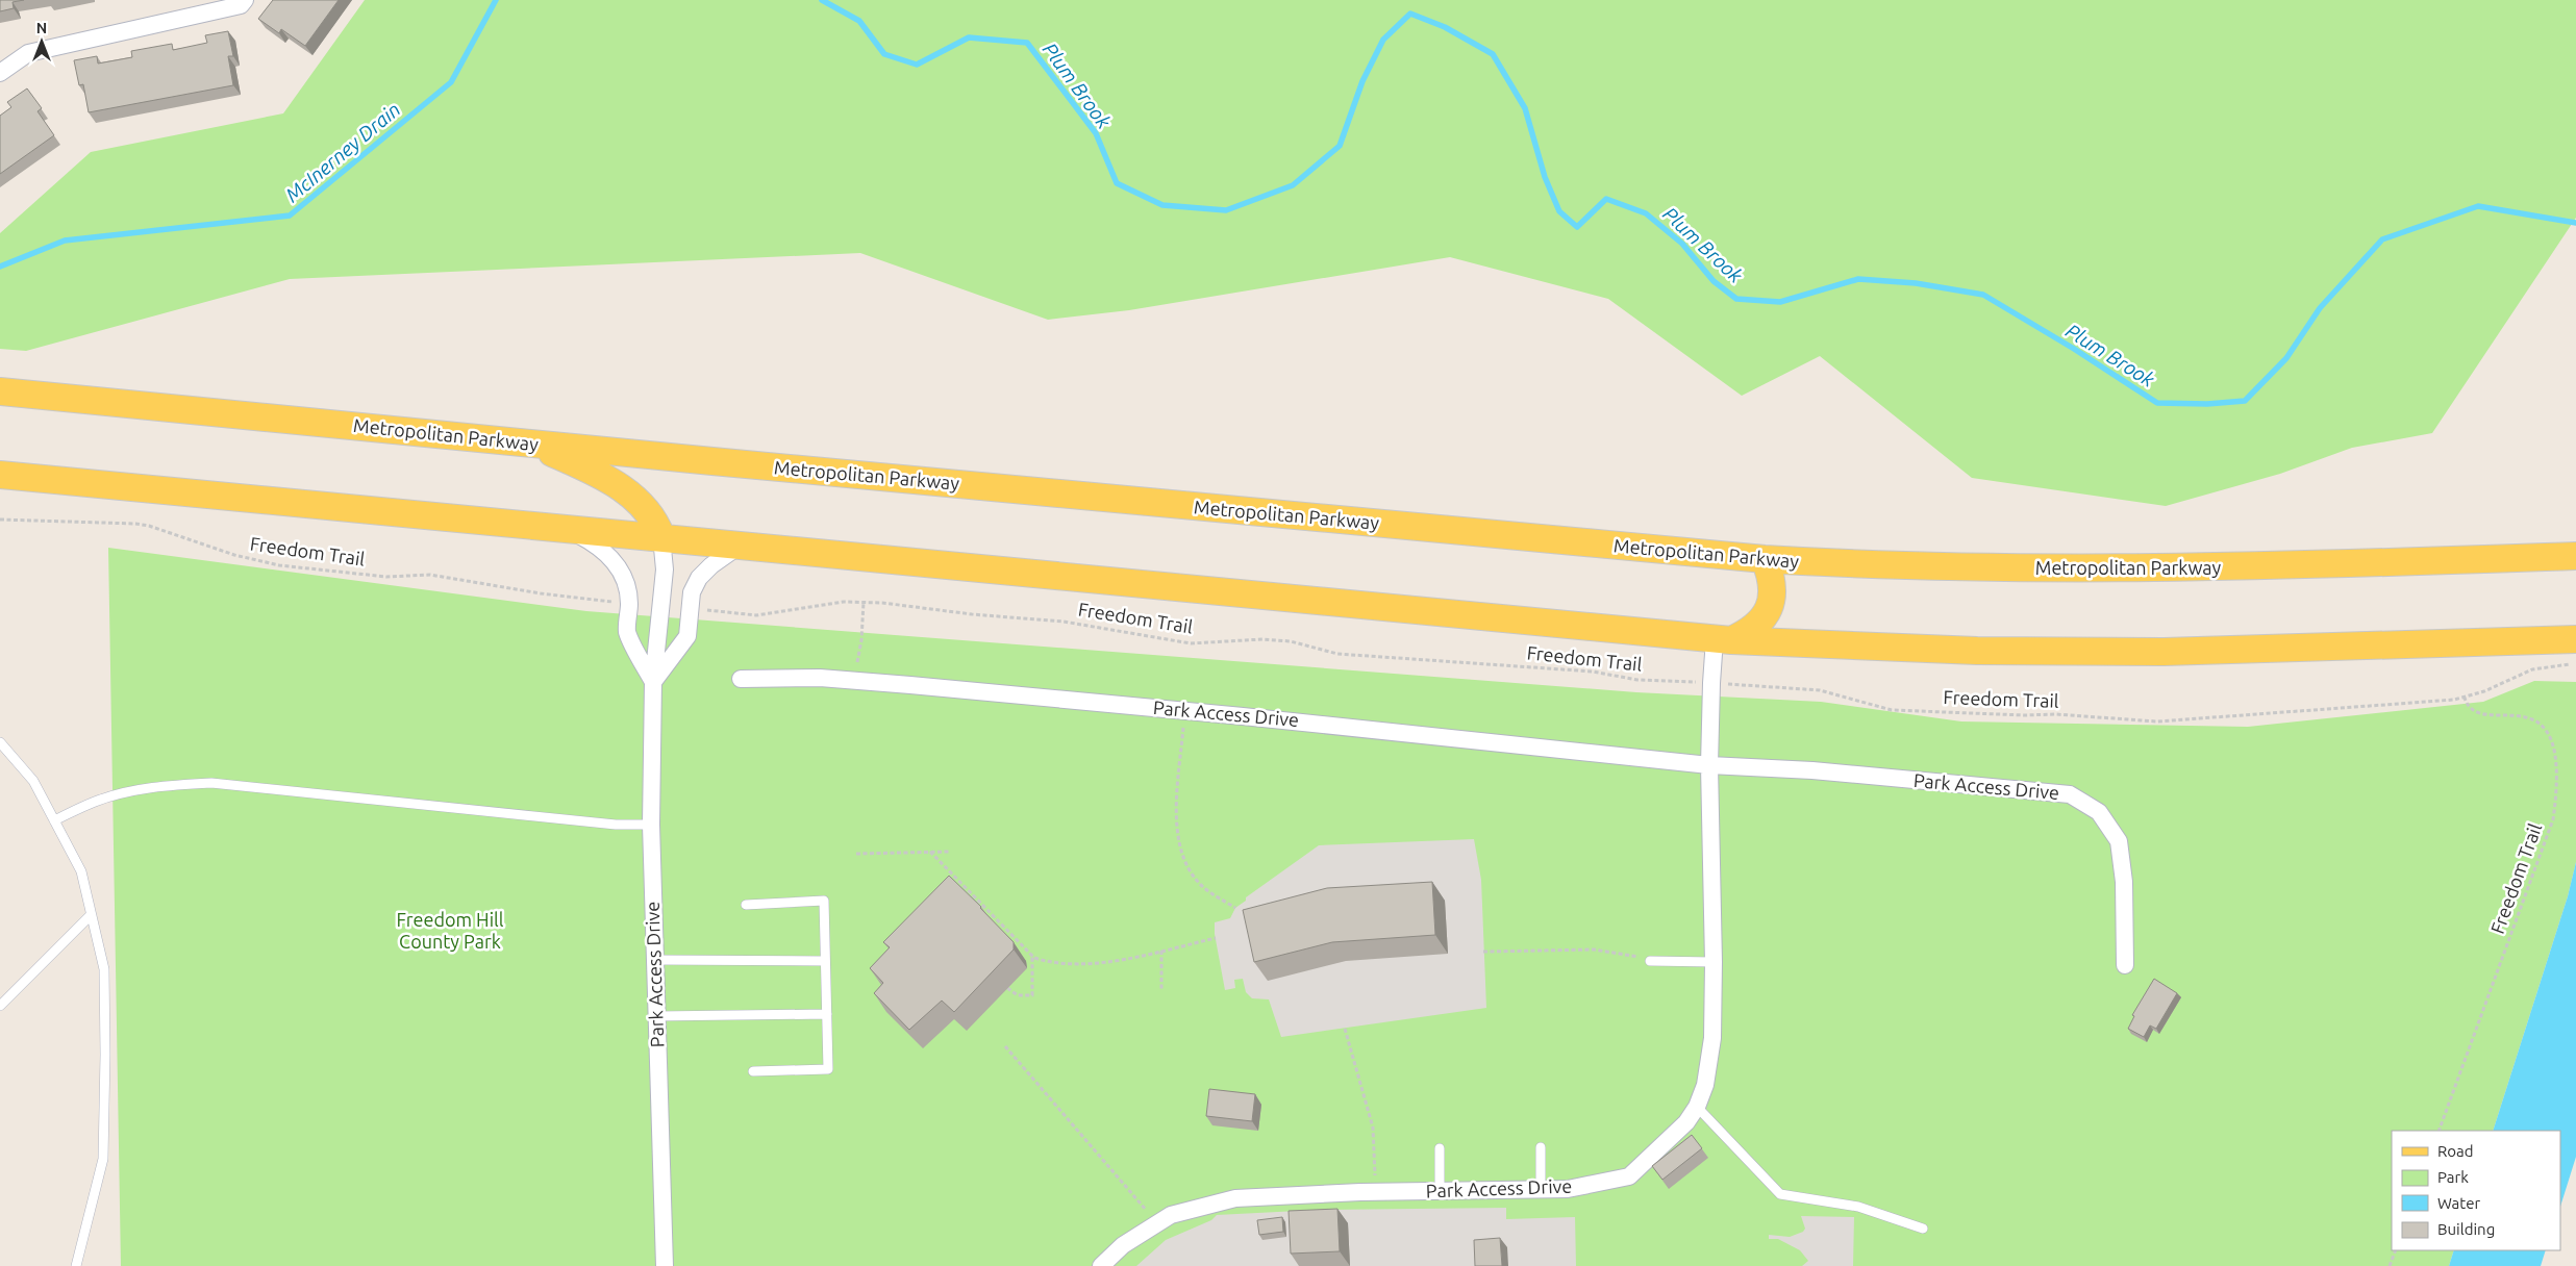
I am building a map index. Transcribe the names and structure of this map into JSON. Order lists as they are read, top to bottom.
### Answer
{
  "streets": {
    "main road": ["Metropolitan Parkway"],
    "street": ["Park Access Drive"],
    "path": ["Freedom Trail"]
  },
  "crossings": [
    ["Freedom Trail", "Park Access Drive"]
  ],
  "water": ["Plum Brook", "McInerney Drain"],
  "parks": ["Freedom Hill County Park"],
  "legend": [
    "Road",
    "Park",
    "Water",
    "Building"
  ],
  "north": "top"
}
